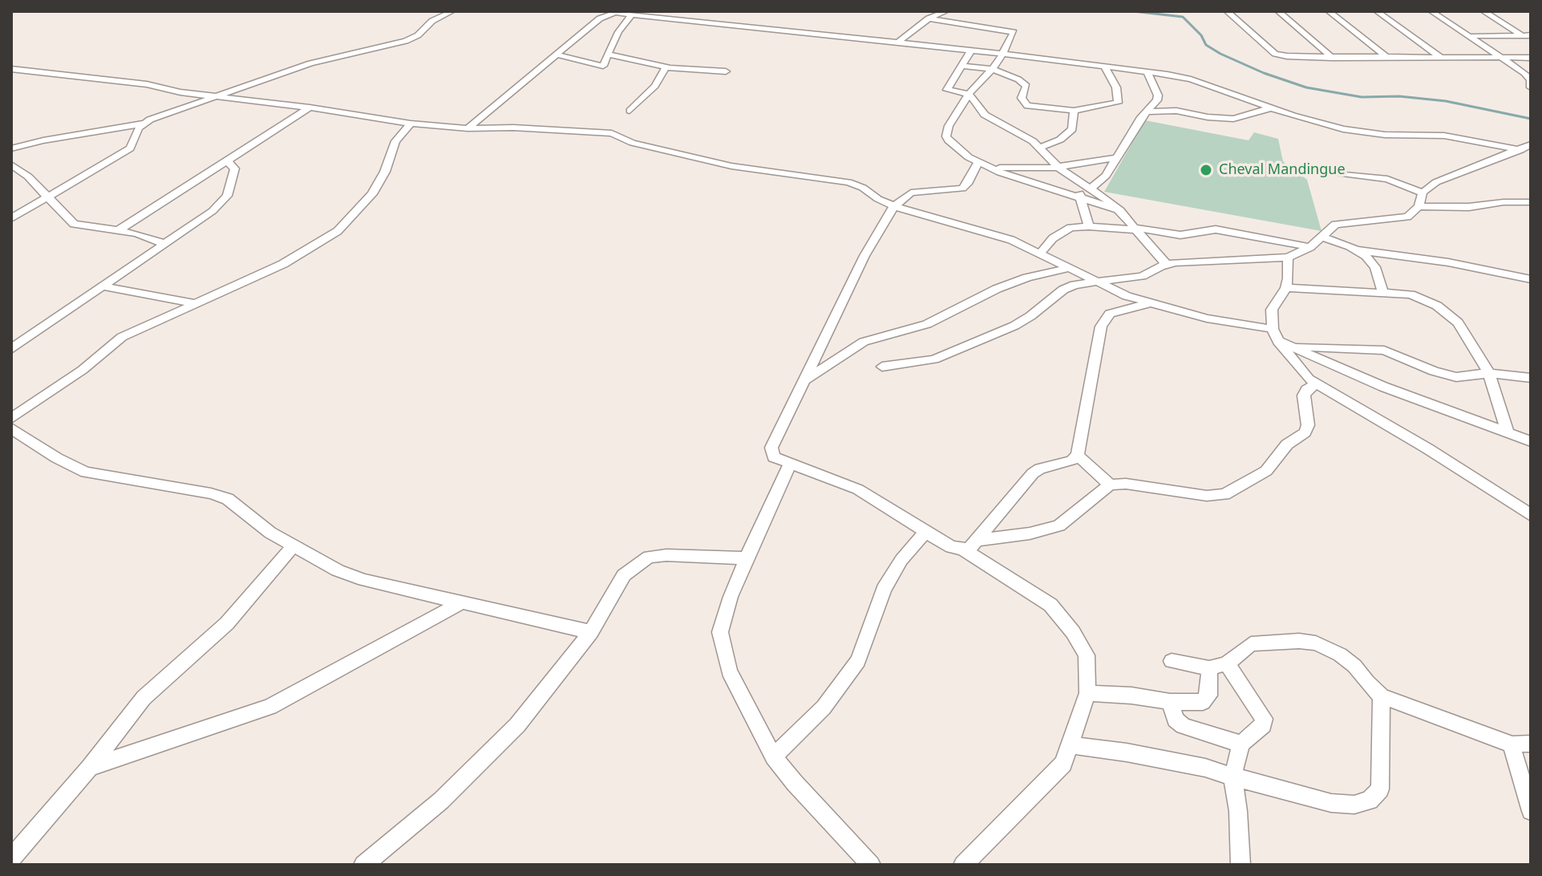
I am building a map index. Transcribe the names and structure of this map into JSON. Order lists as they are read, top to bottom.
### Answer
{
  "places": ["Cheval Mandingue"]
}
